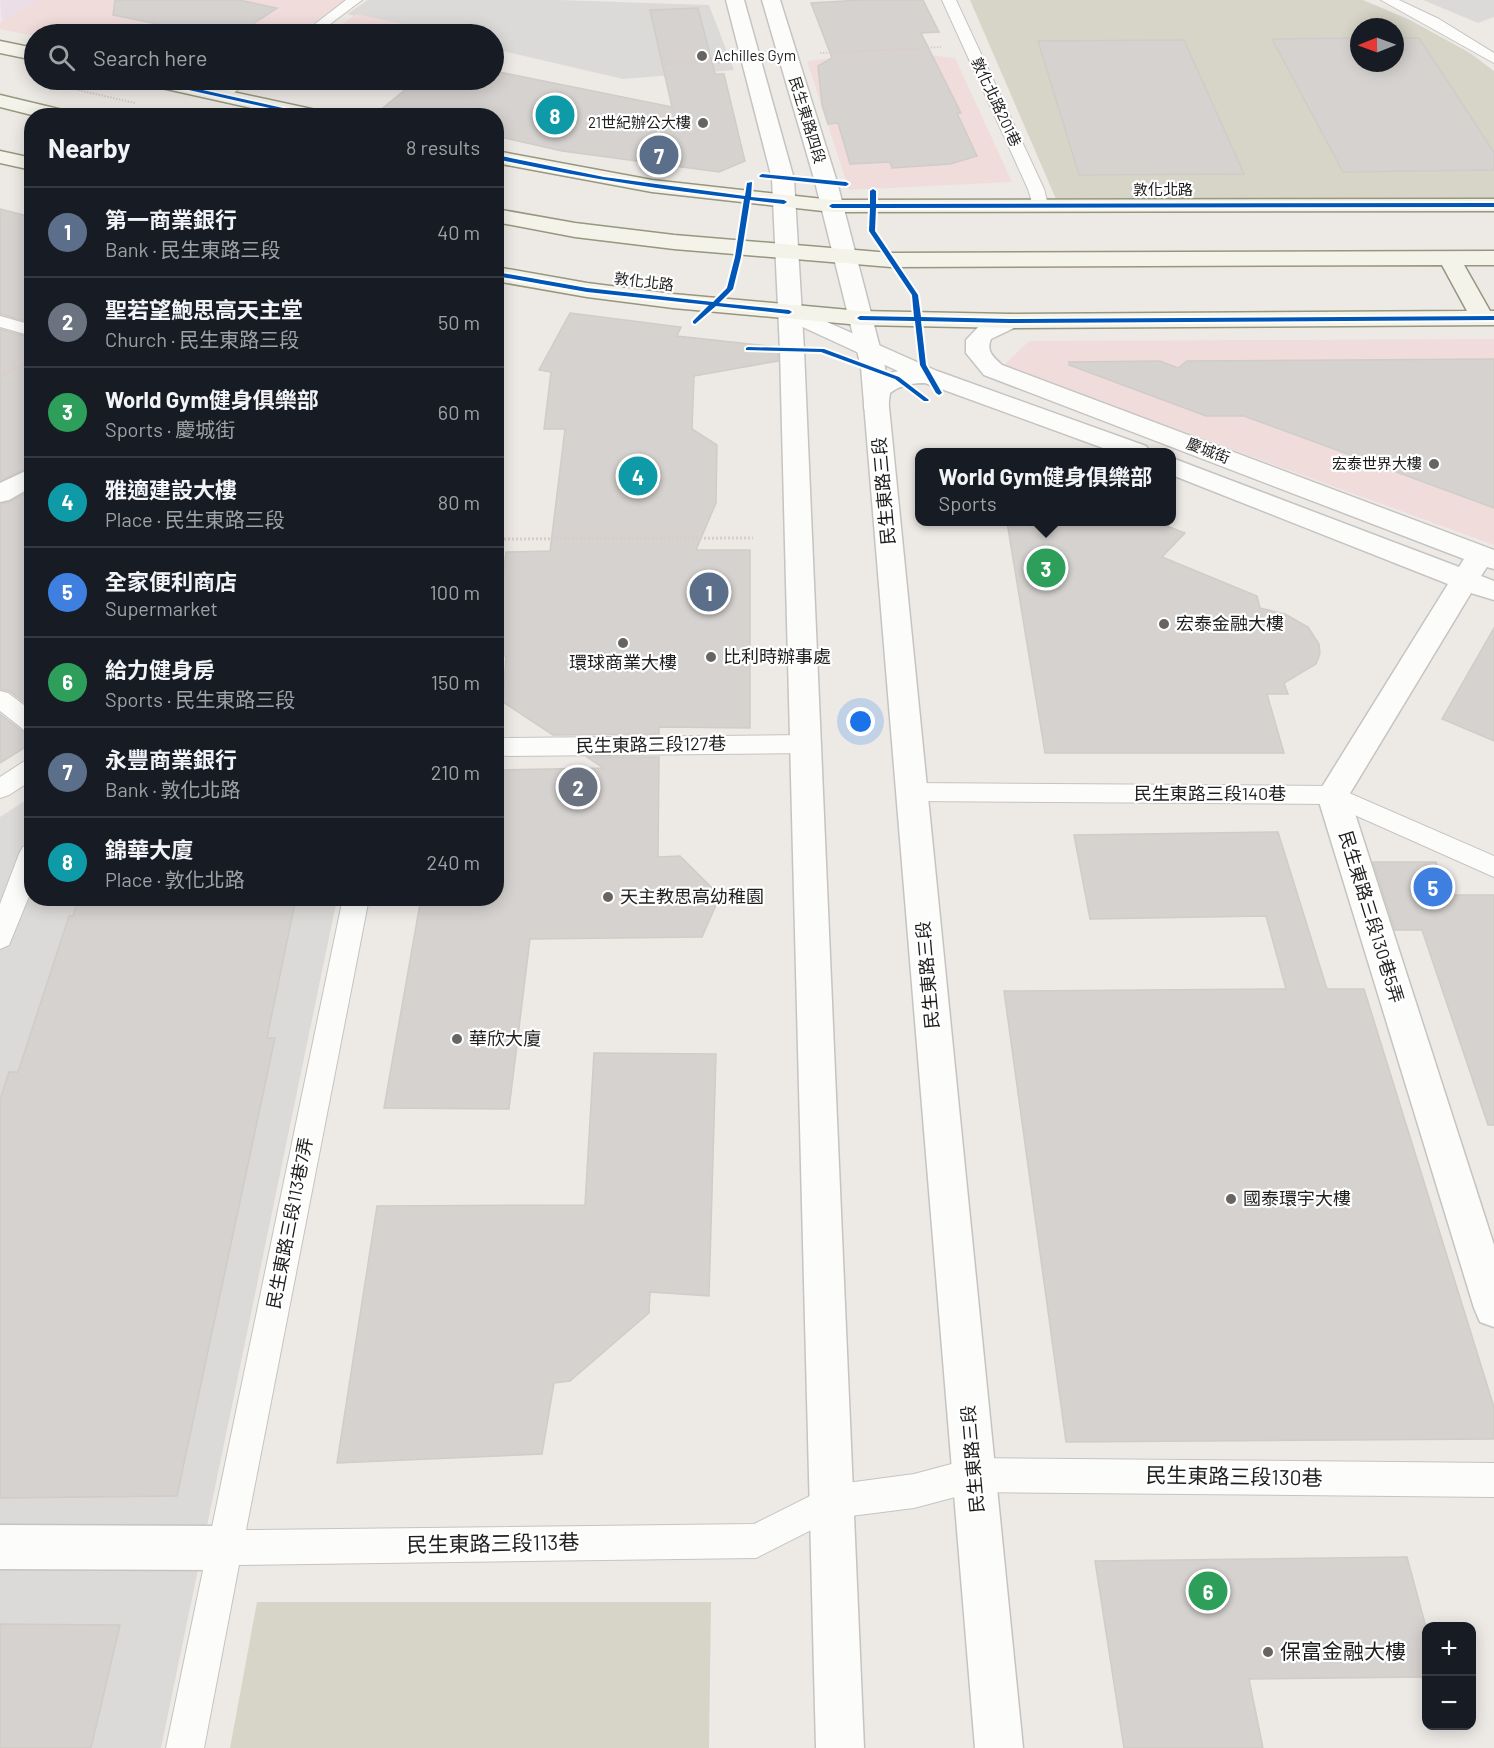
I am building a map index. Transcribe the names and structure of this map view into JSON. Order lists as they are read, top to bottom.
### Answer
{
  "streets": {
    "main road": ["敦化北路"],
    "street": [
      "民生東路四段",
      "慶城街",
      "民生東路三段",
      "民生東路三段130巷5弄",
      "民生東路三段113巷"
    ],
    "lane": [
      "敦化北路201巷",
      "民生東路三段127巷",
      "民生東路三段140巷",
      "民生東路三段113巷7弄",
      "民生東路三段130巷"
    ]
  },
  "crossings": [
    ["敦化北路201巷", "敦化北路"],
    ["民生東路四段", "敦化北路"],
    ["民生東路四段", "民生東路三段"],
    ["敦化北路", "慶城街"],
    ["敦化北路", "民生東路三段"],
    ["民生東路三段", "民生東路三段140巷"],
    ["民生東路三段", "民生東路三段130巷"],
    ["民生東路三段", "民生東路三段113巷"],
    ["民生東路三段140巷", "民生東路三段130巷5弄"],
    ["民生東路三段113巷7弄", "民生東路三段113巷"],
    ["民生東路三段130巷", "民生東路三段113巷"]
  ],
  "places": [
    "Achilles Gym",
    "21世紀辦公大樓",
    "宏泰世界大樓",
    "宏泰金融大樓",
    "環球商業大樓",
    "比利時辦事處",
    "天主教思高幼稚園",
    "華欣大廈",
    "國泰環宇大樓",
    "保富金融大樓"
  ],
  "north": "left",
  "page": {
    "search": "Search here",
    "pins": [
      "8",
      "7",
      "4",
      "3",
      "1",
      "2",
      "5",
      "6"
    ],
    "heading": ["Nearby", "8 results"],
    "list": [
      {
        "mark": "1",
        "name": "第一商業銀行",
        "note": "Bank · 民生東路三段",
        "value": "40 m"
      },
      {
        "mark": "2",
        "name": "聖若望鮑思高天主堂",
        "note": "Church · 民生東路三段",
        "value": "50 m"
      },
      {
        "mark": "3",
        "name": "World Gym健身俱樂部",
        "note": "Sports · 慶城街",
        "value": "60 m"
      },
      {
        "mark": "4",
        "name": "雅適建設大樓",
        "note": "Place · 民生東路三段",
        "value": "80 m"
      },
      {
        "mark": "5",
        "name": "全家便利商店",
        "note": "Supermarket",
        "value": "100 m"
      },
      {
        "mark": "6",
        "name": "給力健身房",
        "note": "Sports · 民生東路三段",
        "value": "150 m"
      },
      {
        "mark": "7",
        "name": "永豐商業銀行",
        "note": "Bank · 敦化北路",
        "value": "210 m"
      },
      {
        "mark": "8",
        "name": "錦華大廈",
        "note": "Place · 敦化北路",
        "value": "240 m"
      }
    ],
    "popup": ["World Gym健身俱樂部", "Sports"],
    "map_buttons": ["+", "−"]
  }
}
